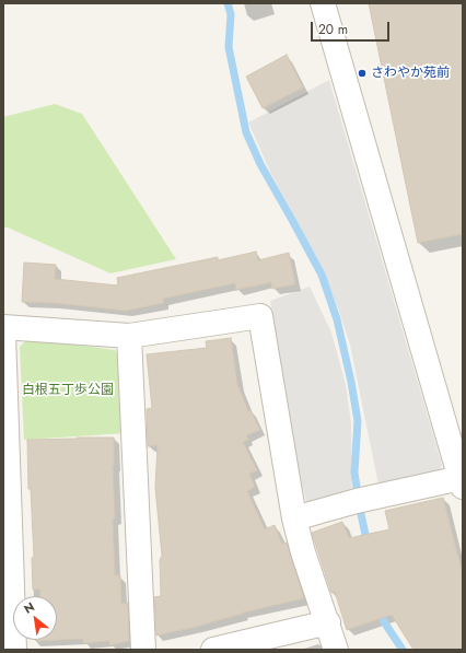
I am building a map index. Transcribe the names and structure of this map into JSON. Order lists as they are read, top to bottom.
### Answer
{
  "parks": ["白根五丁歩公園"],
  "places": ["さわやか苑前"],
  "scale_bar": "20 m",
  "north": "top left"
}
